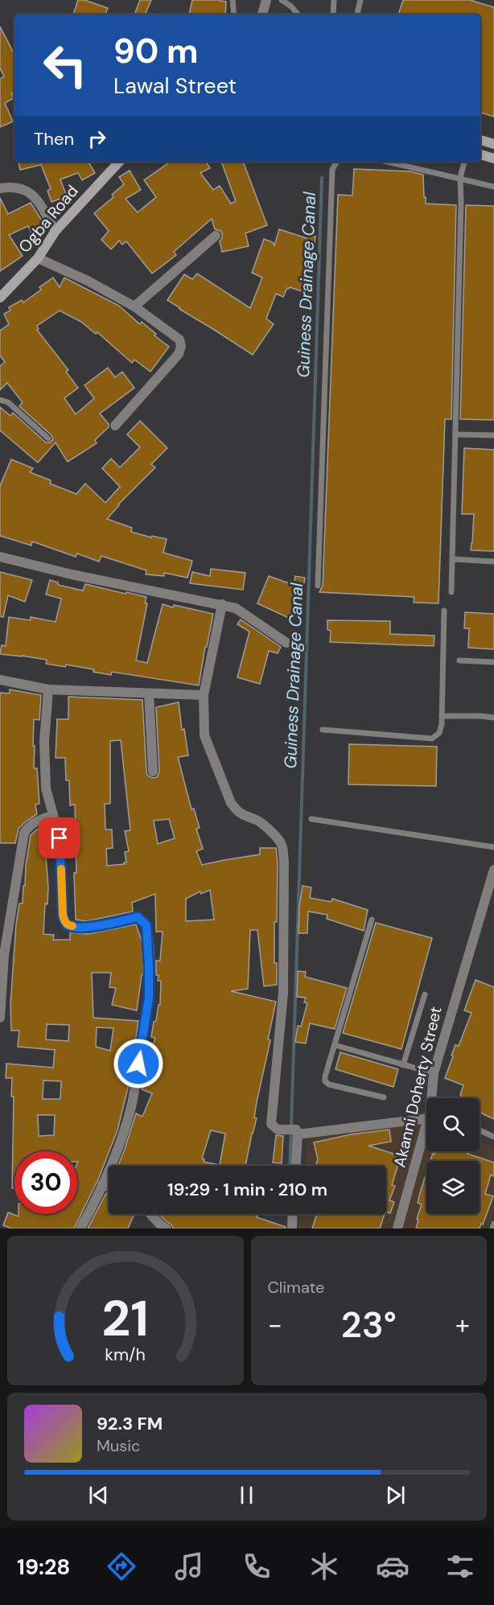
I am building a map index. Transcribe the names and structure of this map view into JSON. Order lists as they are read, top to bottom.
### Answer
{
  "streets": {
    "main road": ["Ogba Road"],
    "street": ["Akanni Doherty Street"]
  },
  "water": ["Guiness Drainage Canal"],
  "page": {
    "turn": ["90 m", "Lawal Street"],
    "then": "Then",
    "limit": "30",
    "trip": "19:29 · 1 min · 210 m",
    "tile": "Climate",
    "heat": ["−", "23°", "+"],
    "song": ["92.3 FM", "Music"],
    "tabs": "19:28",
    "gauge": ["21", "km/h"]
  }
}
